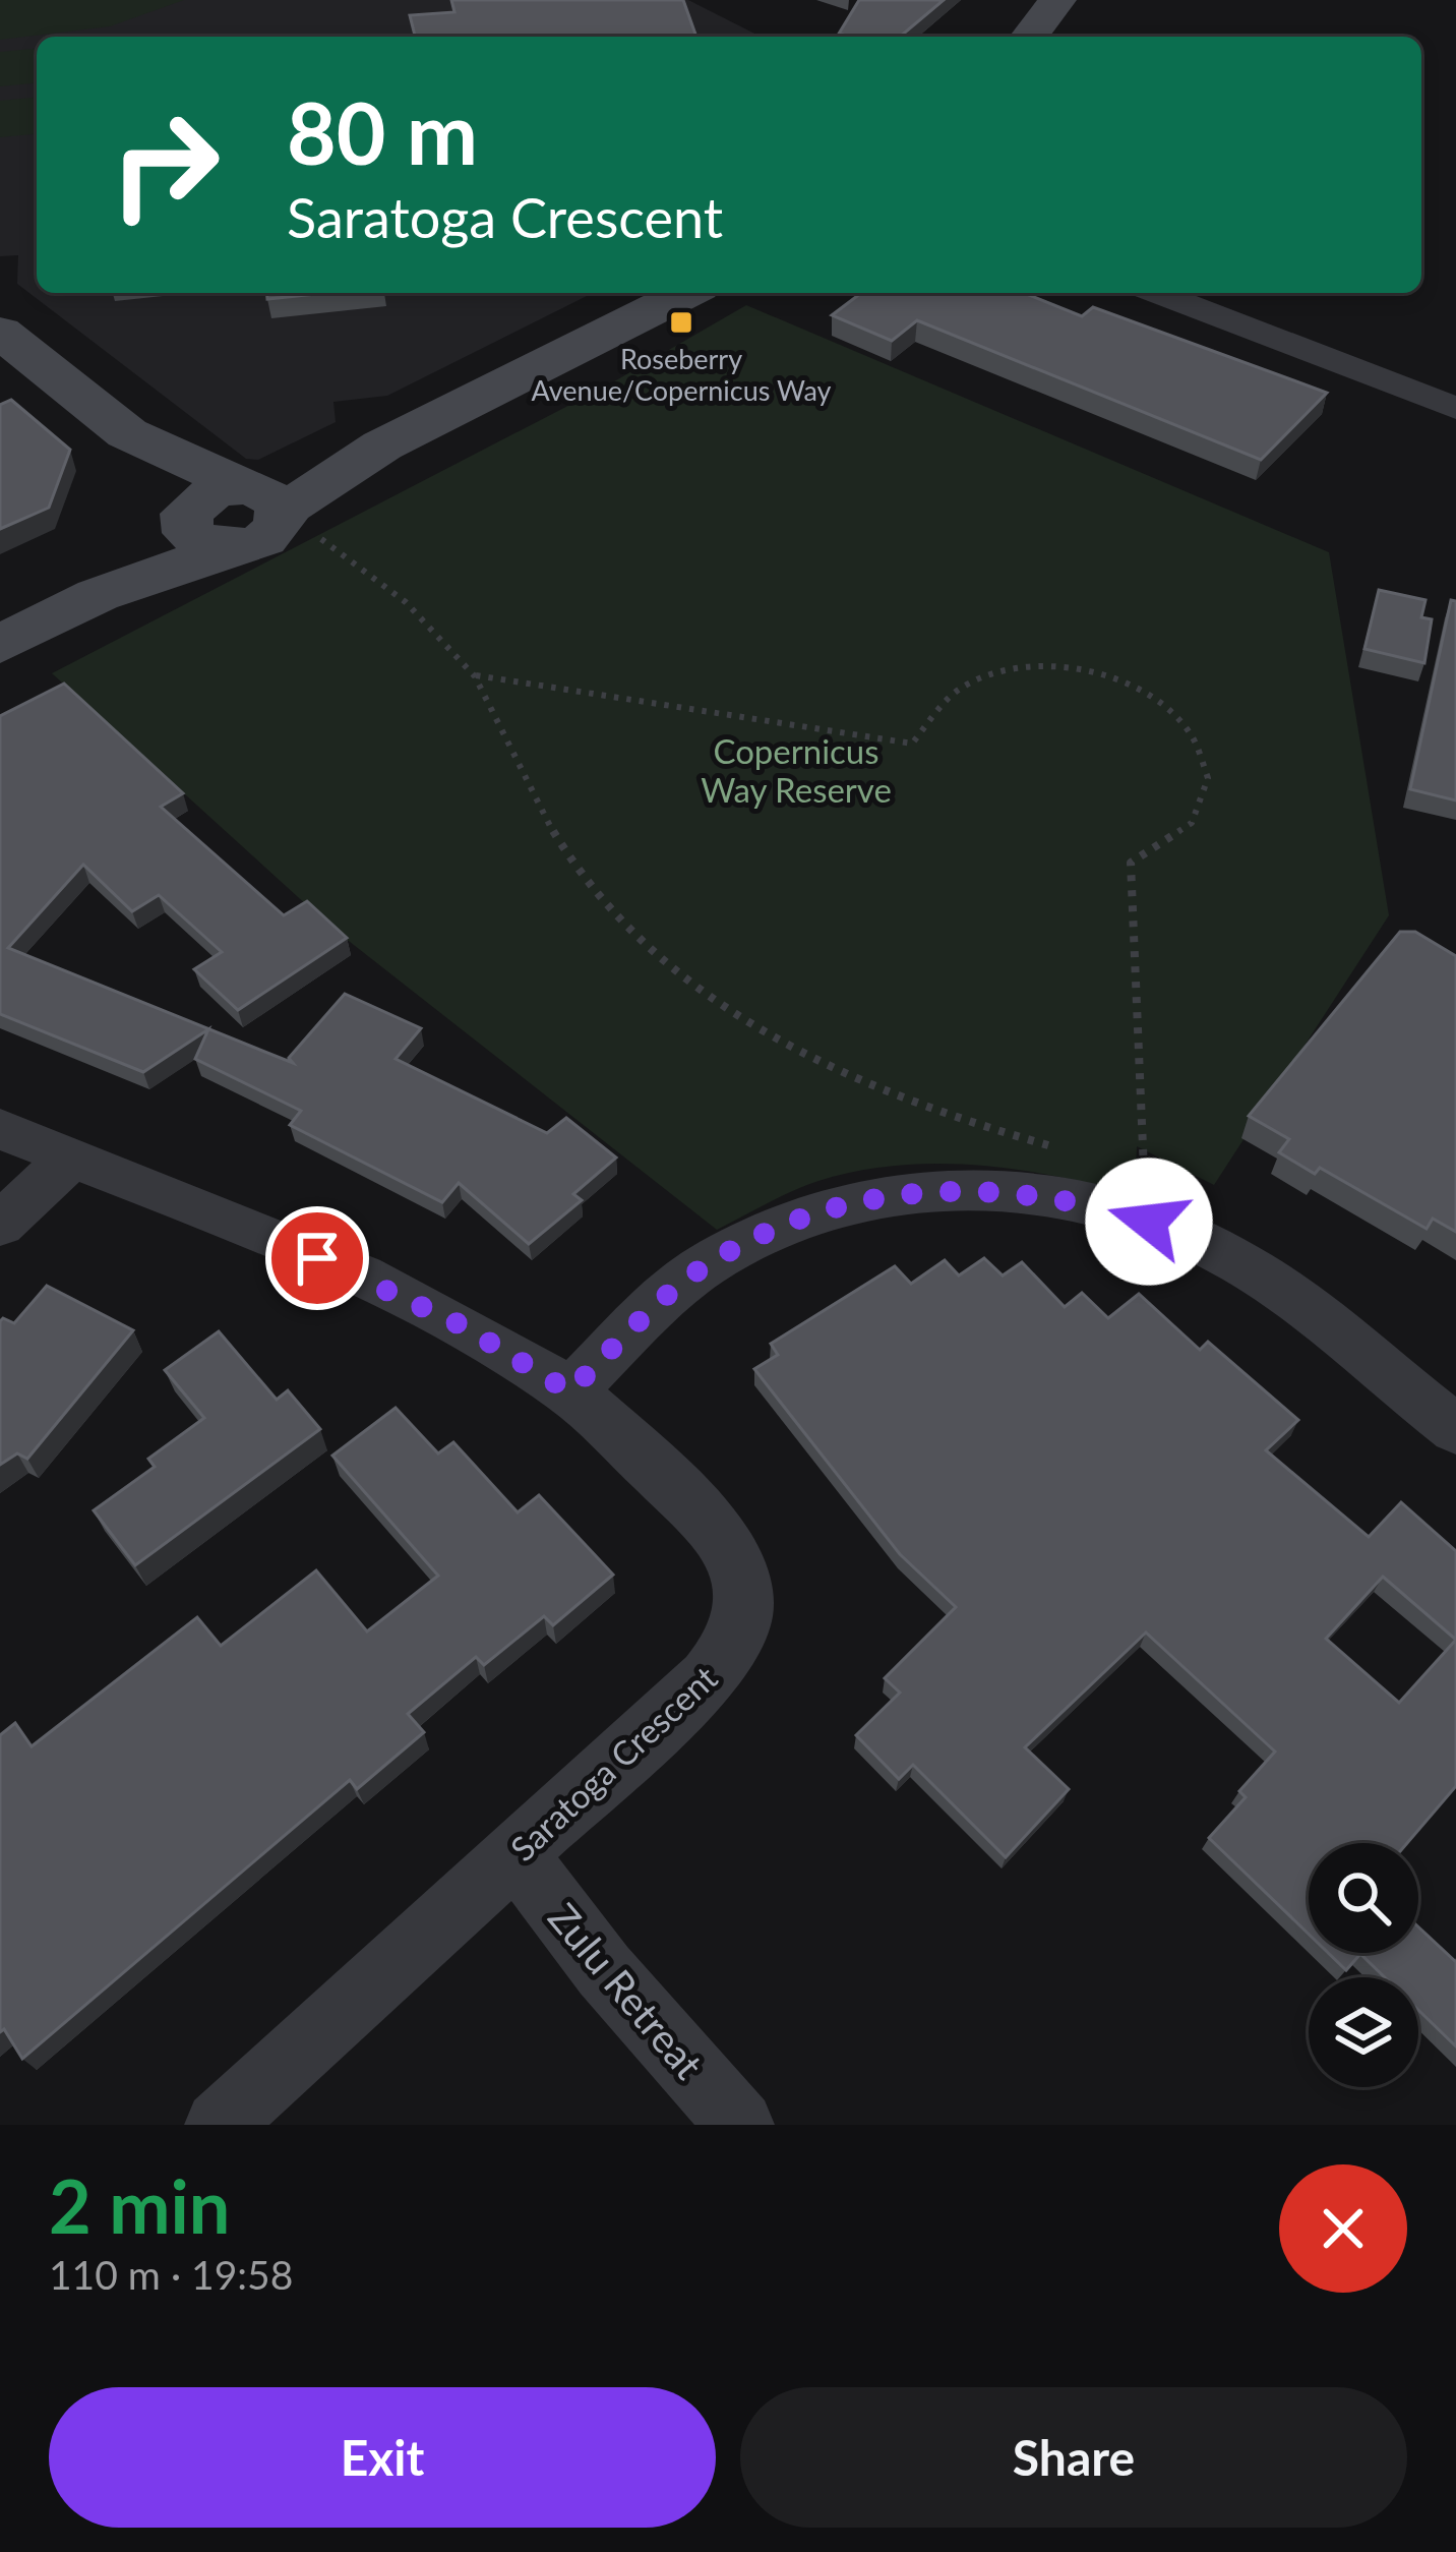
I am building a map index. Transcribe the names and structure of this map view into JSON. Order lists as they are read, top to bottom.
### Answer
{
  "streets": {
    "street": ["Saratoga Crescent", "Zulu Retreat"]
  },
  "crossings": [
    ["Saratoga Crescent", "Zulu Retreat"]
  ],
  "parks": ["Copernicus Way Reserve"],
  "places": {
    "transit": ["Roseberry Avenue/Copernicus Way"]
  },
  "page": {
    "turn": ["80 m", "Saratoga Crescent"],
    "heading": ["2 min", "110 m · 19:58"],
    "buttons": ["Exit", "Share"]
  }
}
